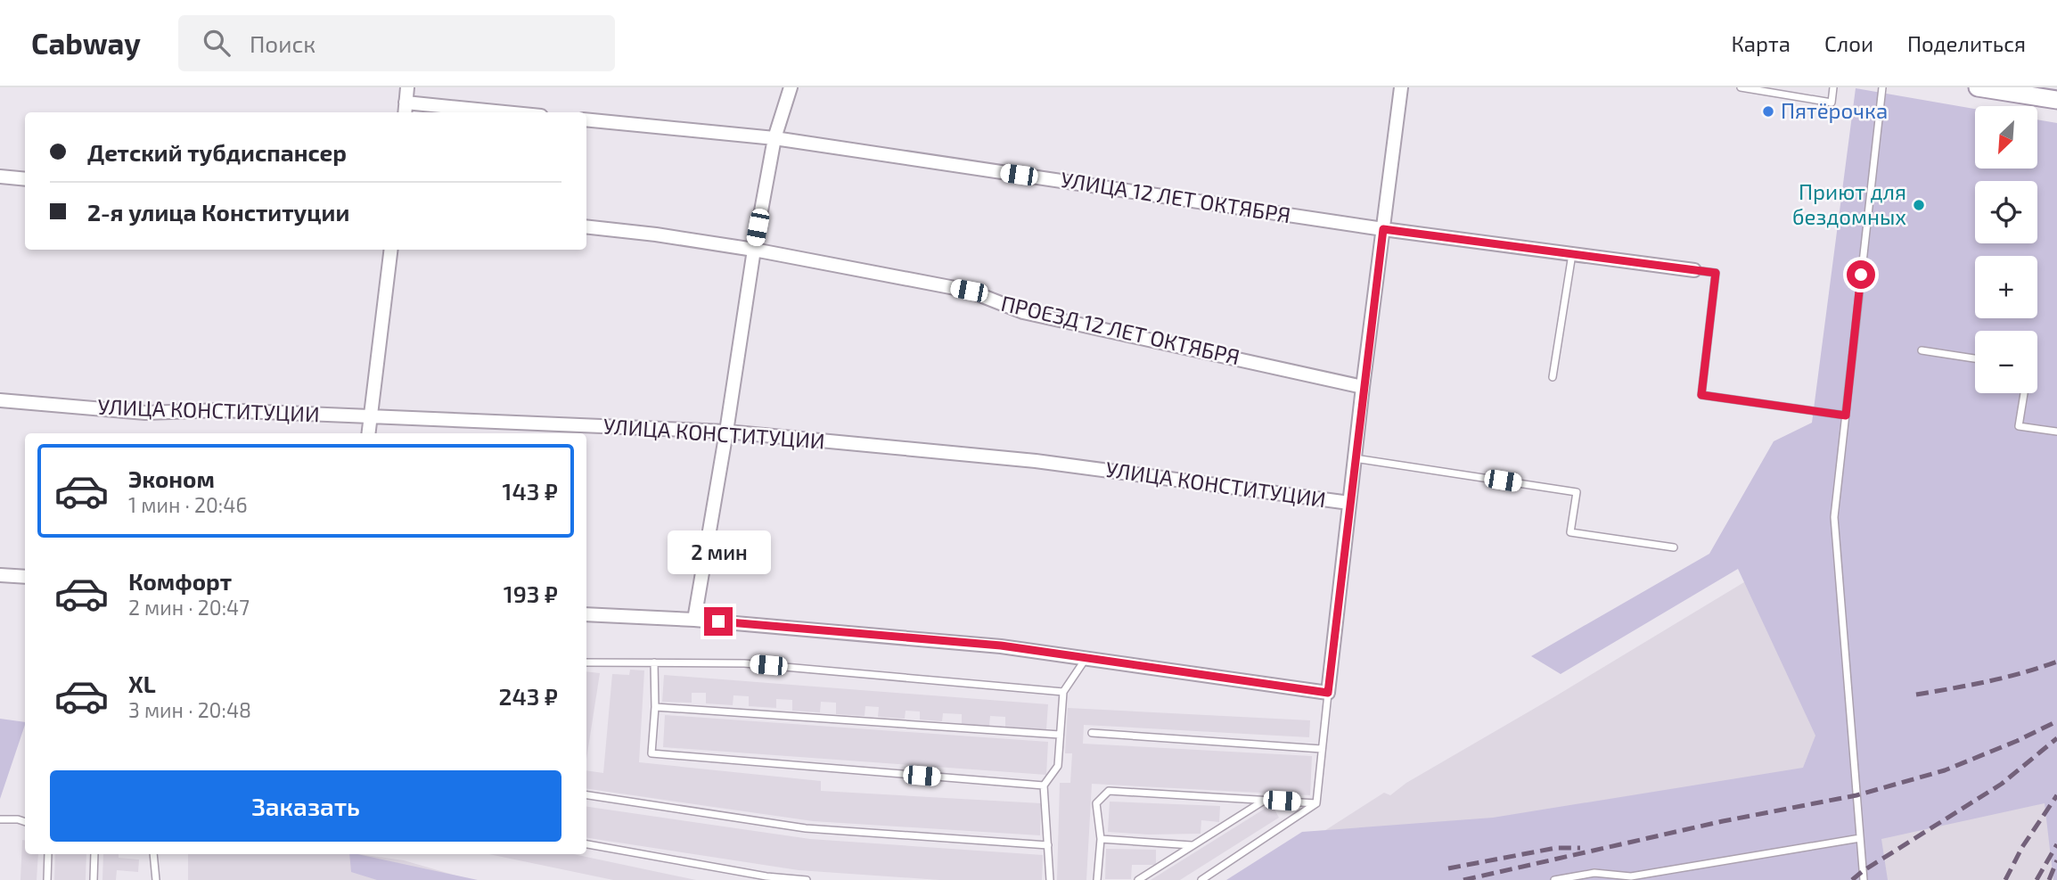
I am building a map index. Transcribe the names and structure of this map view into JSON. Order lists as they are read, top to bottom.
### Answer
{
  "streets": {
    "street": ["УЛИЦА 12 ЛЕТ ОКТЯБРЯ", "ПРОЕЗД 12 ЛЕТ ОКТЯБРЯ", "УЛИЦА КОНСТИТУЦИИ"]
  },
  "places": ["Пятёрочка", "Приют для бездомных"],
  "north": "bottom left",
  "page": {
    "header": "Cabway",
    "search": "Поиск",
    "nav": ["Карта", "Слои", "Поделиться"],
    "map_buttons": ["+", "−"],
    "banner": ["Детский тубдиспансер", "2-я улица Конституции"],
    "list": [
      {
        "name": "Эконом",
        "note": "1 мин · 20:46",
        "value": "143 ₽"
      },
      {
        "name": "Комфорт",
        "note": "2 мин · 20:47",
        "value": "193 ₽"
      },
      {
        "name": "XL",
        "note": "3 мин · 20:48",
        "value": "243 ₽"
      }
    ],
    "bubble": "2 мин",
    "buttons": "Заказать"
  }
}
